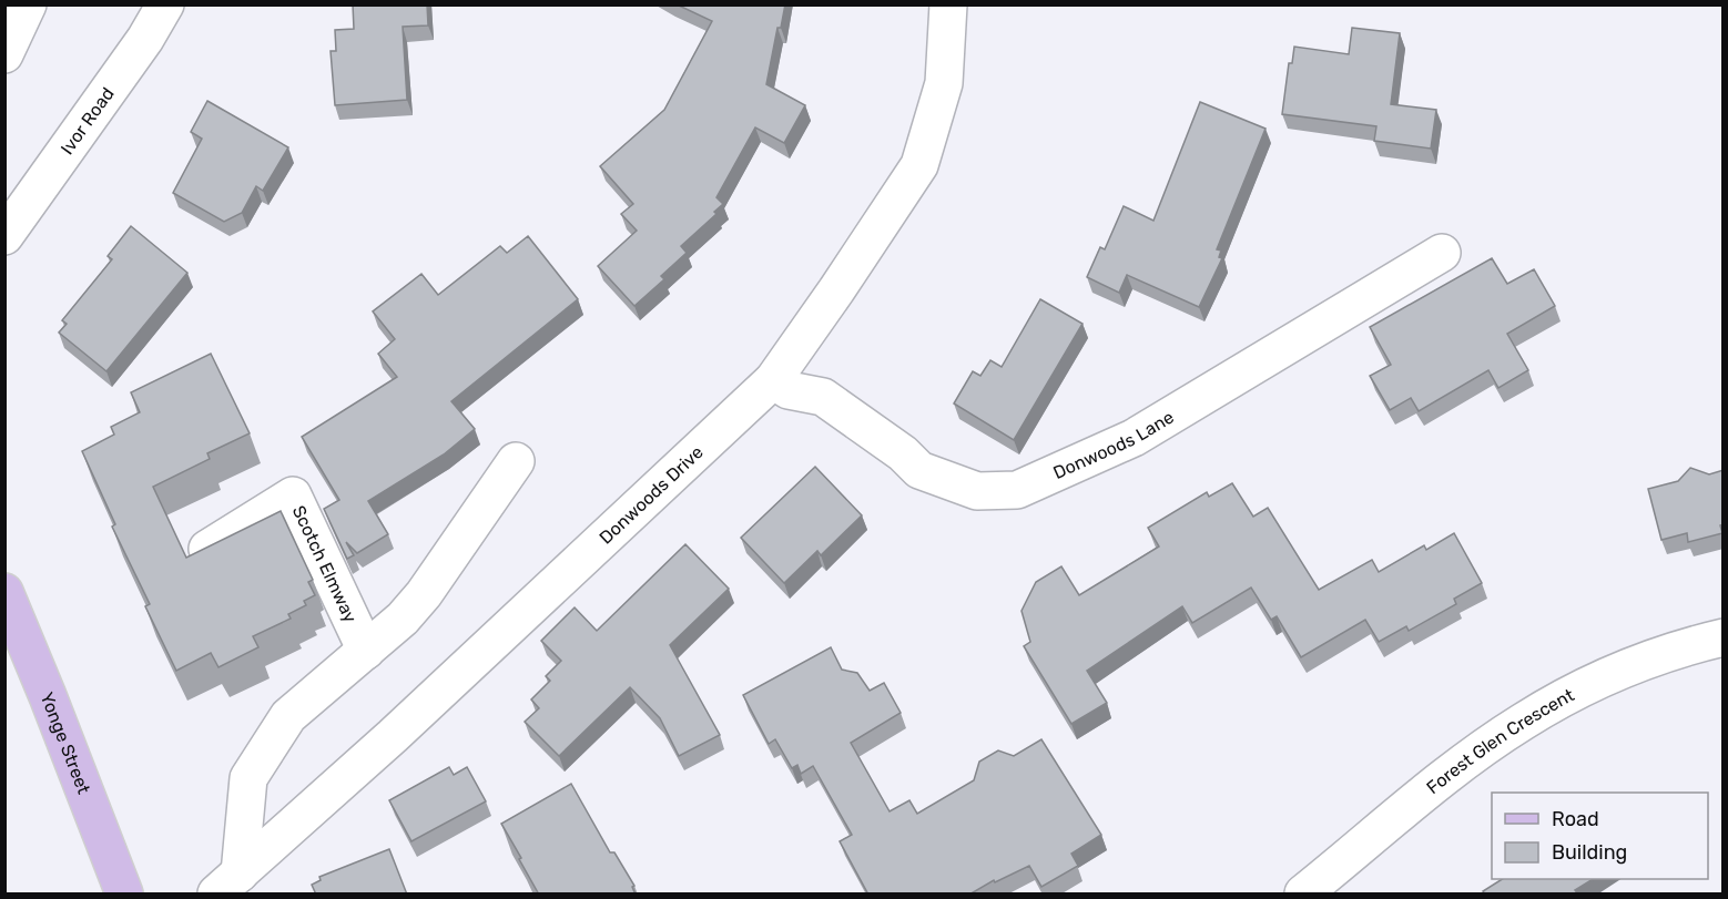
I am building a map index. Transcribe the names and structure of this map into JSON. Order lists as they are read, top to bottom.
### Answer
{
  "streets": {
    "main road": ["Yonge Street"],
    "street": [
      "Ivor Road",
      "Donwoods Lane",
      "Donwoods Drive",
      "Scotch Elmway",
      "Forest Glen Crescent"
    ]
  },
  "crossings": [
    ["Donwoods Lane", "Donwoods Drive"]
  ],
  "legend": ["Road", "Building"]
}
